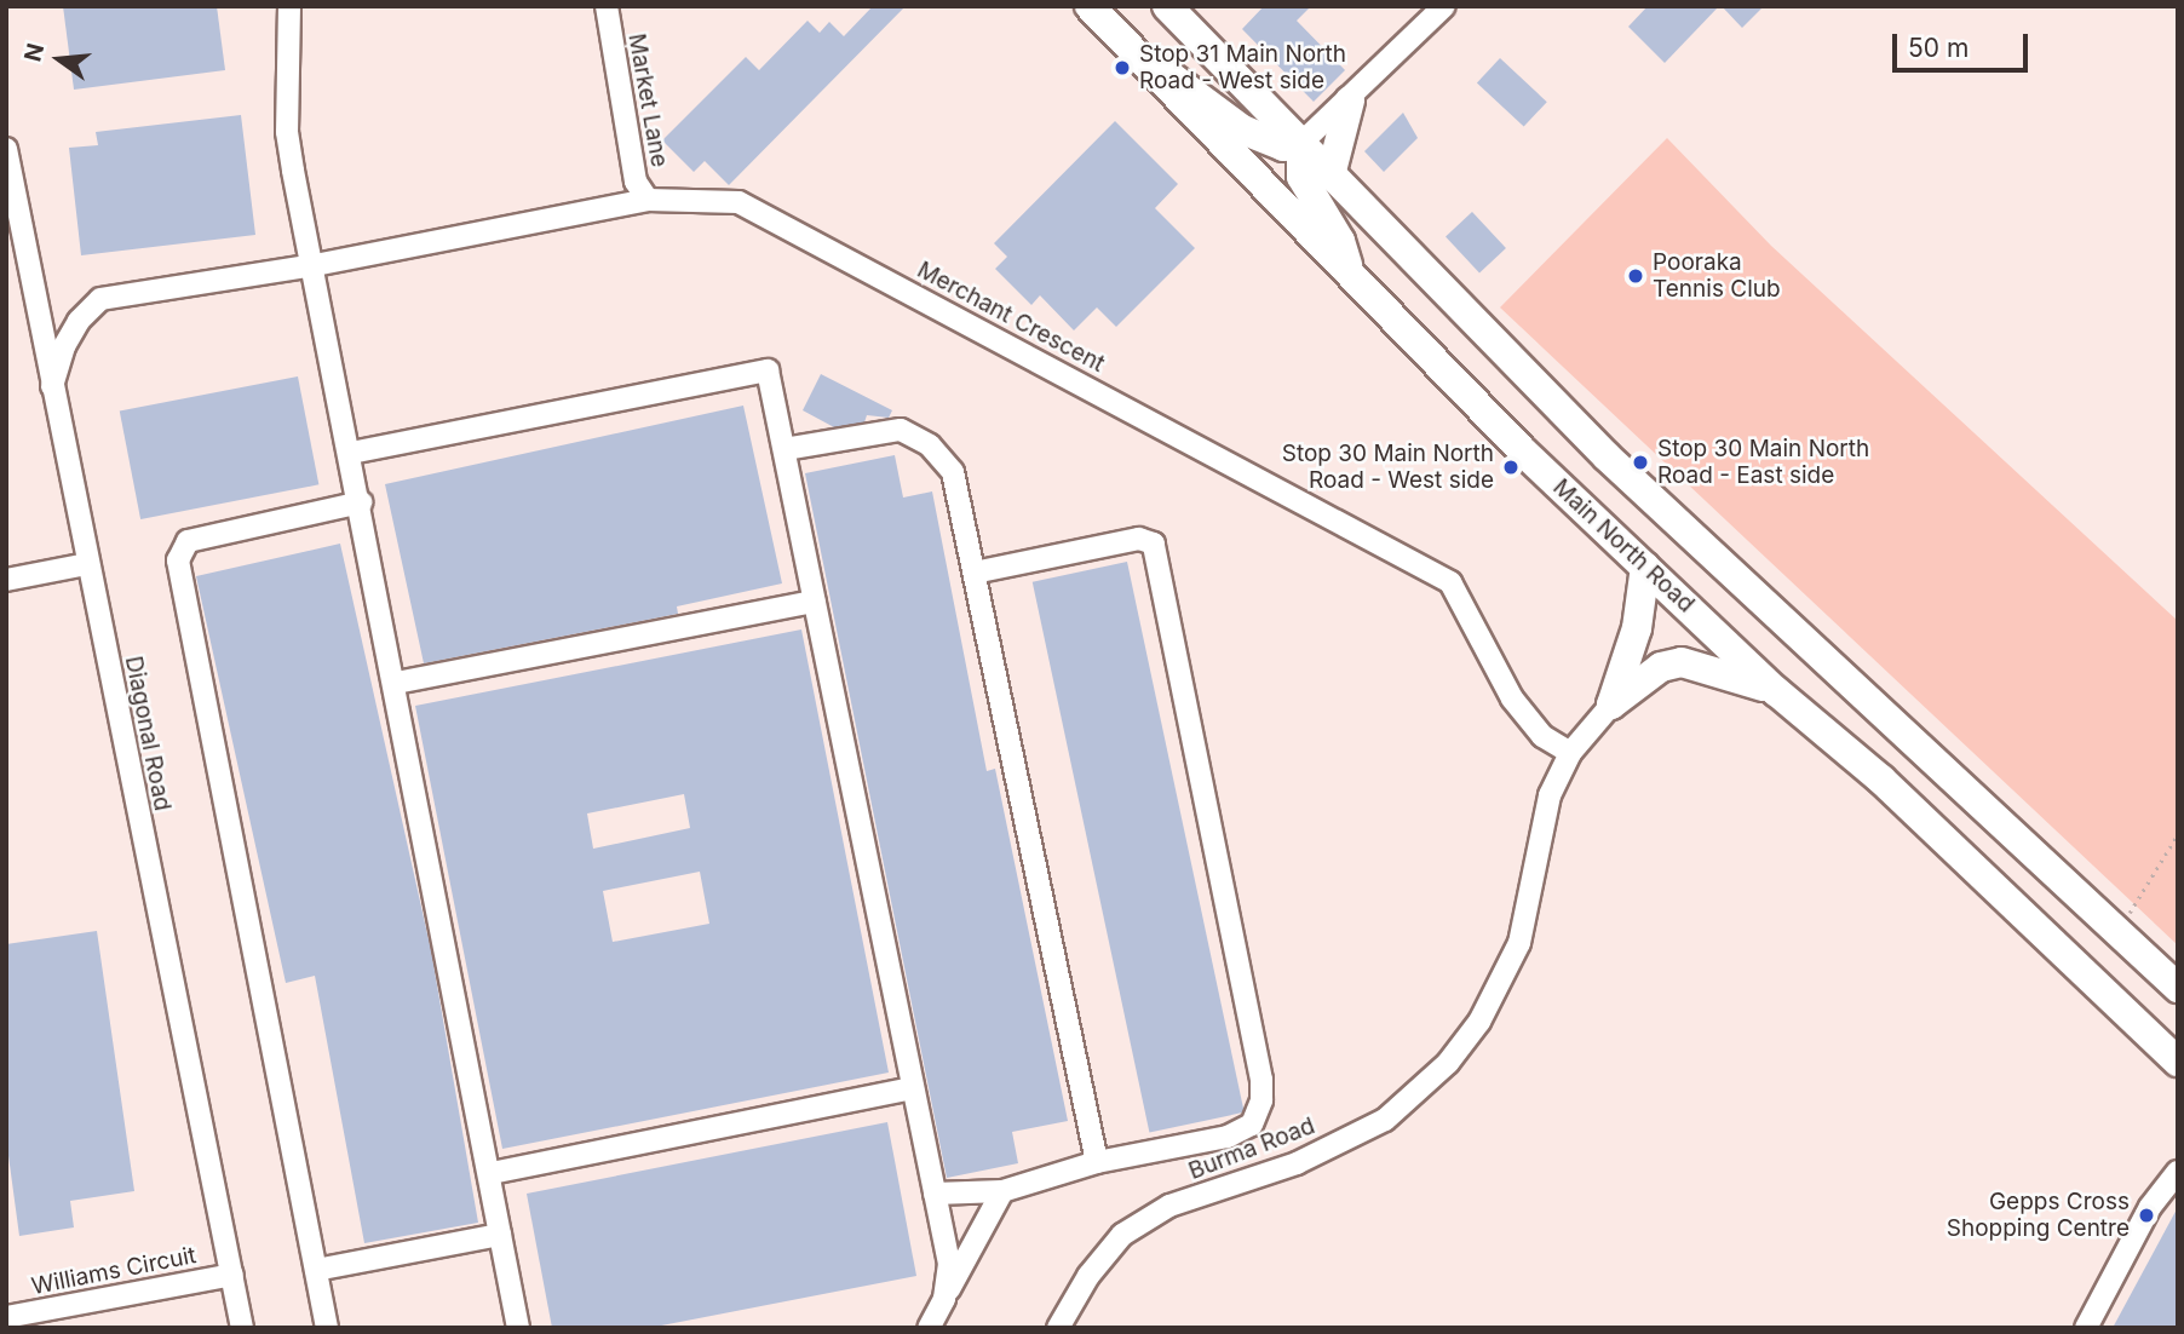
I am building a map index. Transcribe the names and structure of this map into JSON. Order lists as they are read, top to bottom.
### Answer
{
  "streets": {
    "highway": ["Main North Road"],
    "street": [
      "Market Lane",
      "Merchant Crescent",
      "Diagonal Road",
      "Burma Road",
      "Williams Circuit"
    ]
  },
  "crossings": [
    ["Market Lane", "Merchant Crescent"],
    ["Merchant Crescent", "Diagonal Road"],
    ["Merchant Crescent", "Burma Road"],
    ["Diagonal Road", "Williams Circuit"]
  ],
  "places": [
    "Stop 31 Main North Road - West side",
    "Pooraka Tennis Club",
    "Stop 30 Main North Road - East side",
    "Stop 30 Main North Road - West side",
    "Gepps Cross Shopping Centre"
  ],
  "scale_bar": "50 m",
  "north": "left"
}
